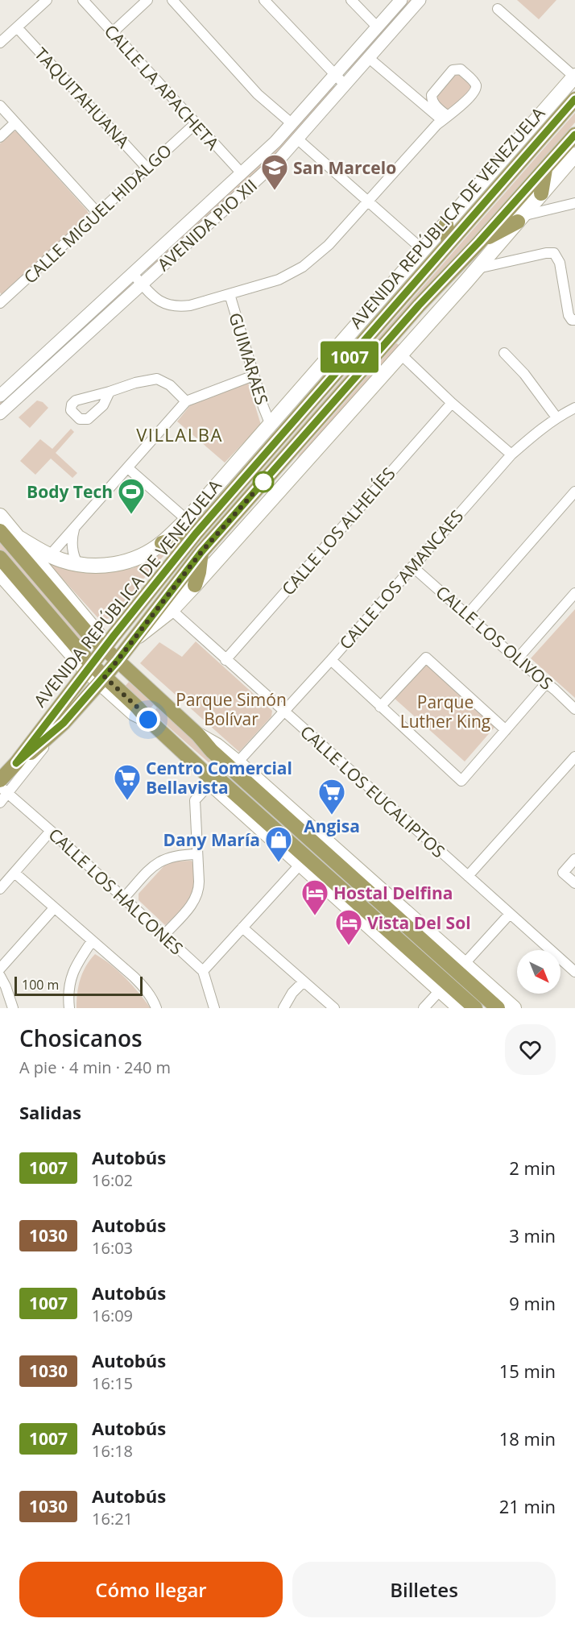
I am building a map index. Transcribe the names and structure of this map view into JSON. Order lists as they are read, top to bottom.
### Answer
{
  "streets": {
    "main road": ["AVENIDA REPÚBLICA DE VENEZUELA"],
    "street": [
      "CALLE LA APACHETA",
      "TAQUITAHUANA",
      "CALLE MIGUEL HIDALGO",
      "AVENIDA PIO XII",
      "GUIMARAES",
      "CALLE LOS ALHELÍES",
      "CALLE LOS AMANCAES",
      "CALLE LOS OLIVOS",
      "CALLE LOS EUCALIPTOS",
      "CALLE LOS HALCONES"
    ]
  },
  "crossings": [
    ["CALLE LA APACHETA", "CALLE MIGUEL HIDALGO"],
    ["CALLE LA APACHETA", "AVENIDA PIO XII"],
    ["TAQUITAHUANA", "CALLE MIGUEL HIDALGO"],
    ["CALLE LOS ALHELÍES", "CALLE LOS EUCALIPTOS"],
    ["CALLE LOS AMANCAES", "CALLE LOS OLIVOS"],
    ["CALLE LOS AMANCAES", "CALLE LOS EUCALIPTOS"]
  ],
  "districts": ["VILLALBA"],
  "parks": ["Parque Simón Bolívar", "Parque Luther King"],
  "places": {
    "school or university": ["San Marcelo"],
    "sports": ["Body Tech"],
    "supermarket": ["Centro Comercial Bellavista", "Angisa"],
    "shop": ["Dany María"],
    "hotel": ["Hostal Delfina", "Vista Del Sol"]
  },
  "lines": ["bus line 1007"],
  "scale_bar": "100 m",
  "north": "bottom right",
  "page": {
    "on_map": "1007",
    "scale": "100 m",
    "heading": [
      ["Chosicanos", "A pie · 4 min · 240 m"],
      "Salidas"
    ],
    "list": [
      {
        "mark": "1007",
        "name": "Autobús",
        "note": "16:02",
        "value": "2 min"
      },
      {
        "mark": "1030",
        "name": "Autobús",
        "note": "16:03",
        "value": "3 min"
      },
      {
        "mark": "1007",
        "name": "Autobús",
        "note": "16:09",
        "value": "9 min"
      },
      {
        "mark": "1030",
        "name": "Autobús",
        "note": "16:15",
        "value": "15 min"
      },
      {
        "mark": "1007",
        "name": "Autobús",
        "note": "16:18",
        "value": "18 min"
      },
      {
        "mark": "1030",
        "name": "Autobús",
        "note": "16:21",
        "value": "21 min"
      }
    ],
    "buttons": ["Cómo llegar", "Billetes"]
  }
}
